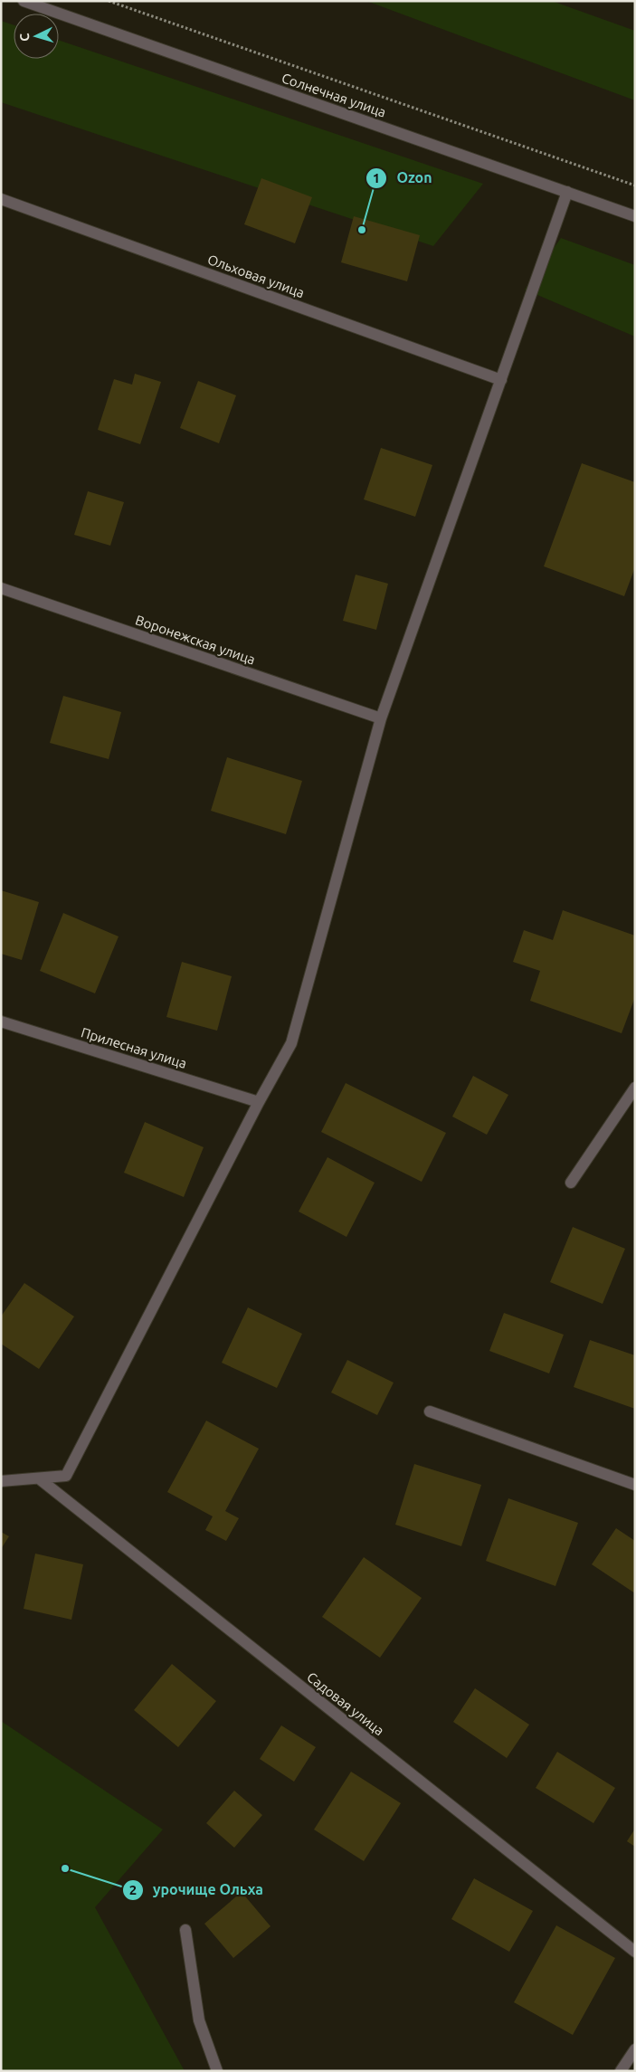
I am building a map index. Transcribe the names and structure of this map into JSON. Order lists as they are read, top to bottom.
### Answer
{
  "streets": {
    "street": [
      "Солнечная улица",
      "Ольховая улица",
      "Воронежская улица",
      "Прилесная улица",
      "Садовая улица"
    ]
  },
  "places": ["Ozon", "урочище Ольха"],
  "north": "left"
}
